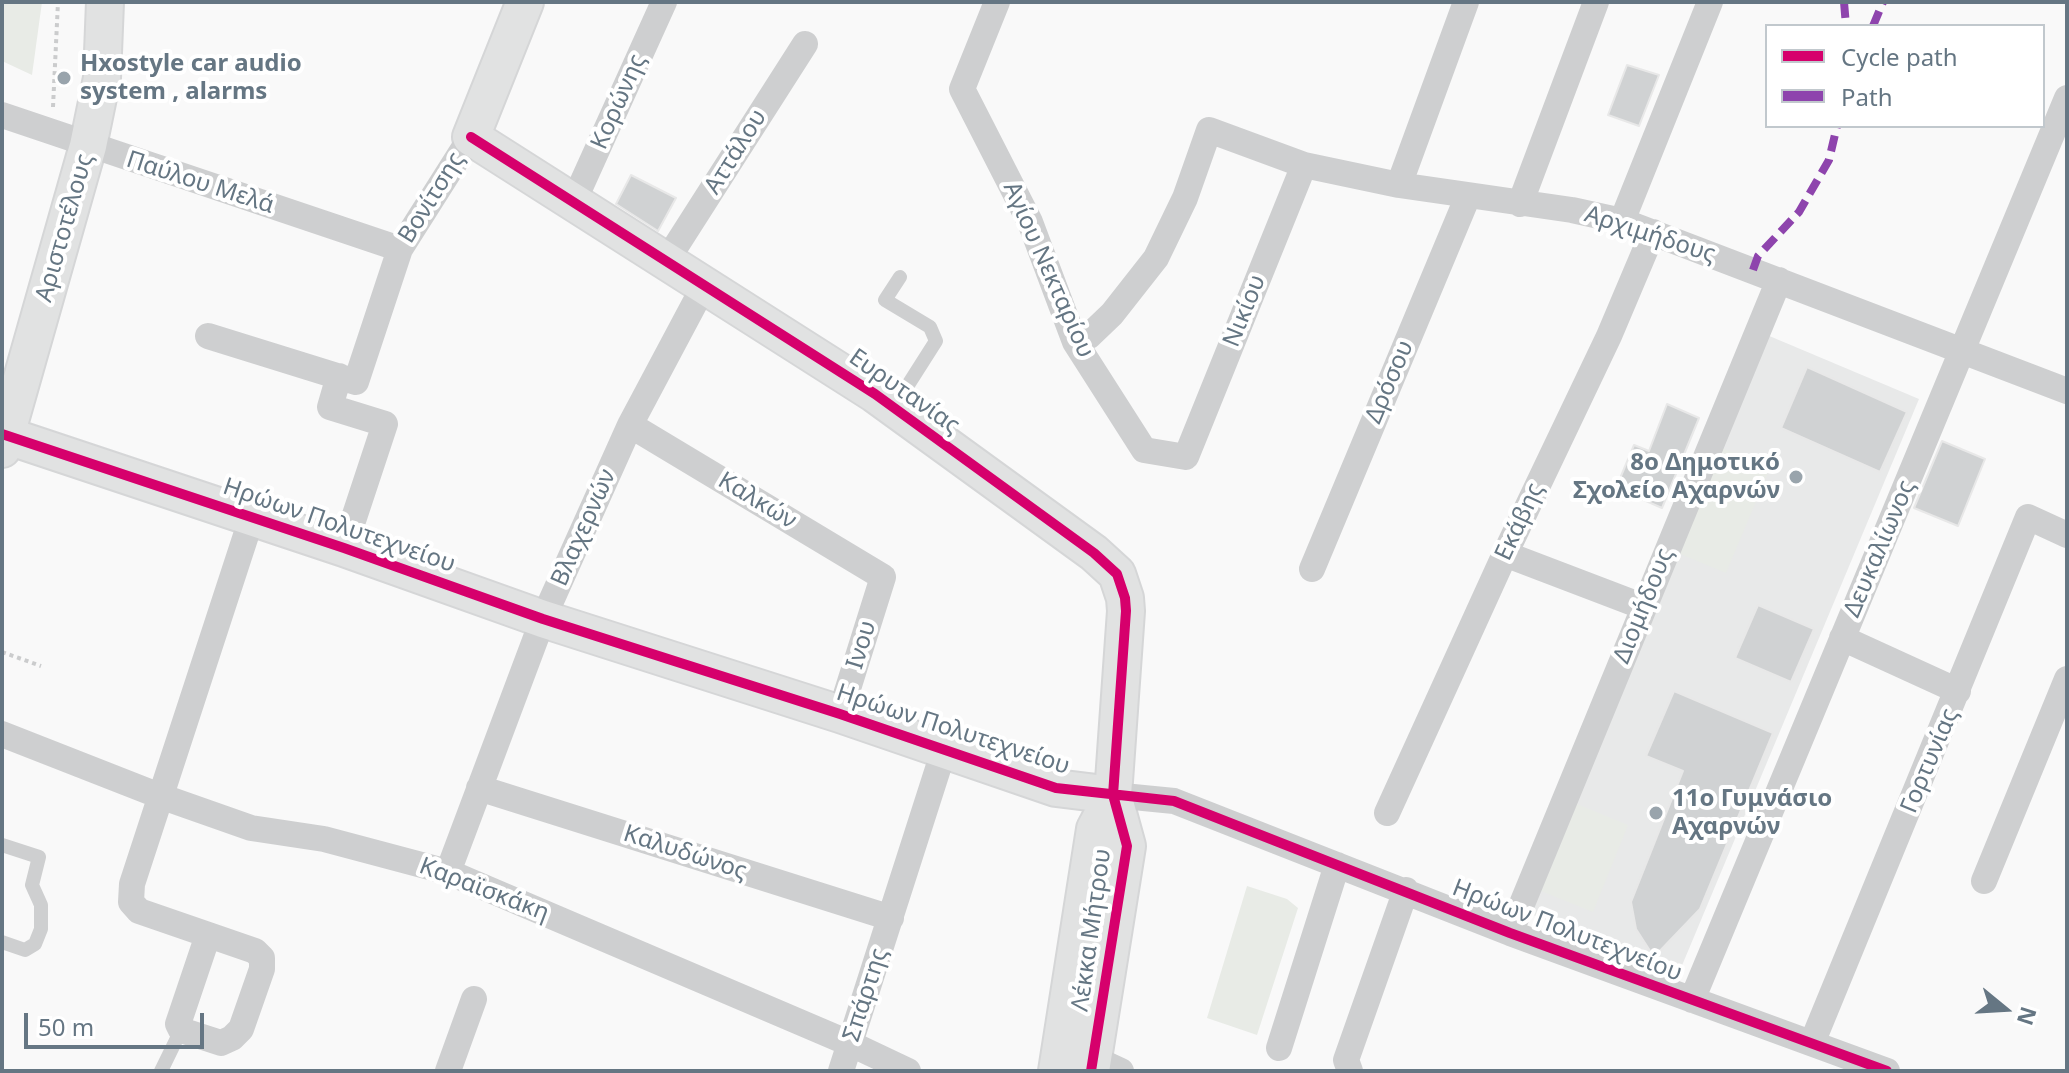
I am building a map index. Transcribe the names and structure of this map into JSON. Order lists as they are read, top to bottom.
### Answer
{
  "streets": {
    "street": [
      "Κορώνης",
      "Αττάλου",
      "Παύλου Μελά",
      "Βονίτσης",
      "Αριστοτέλους",
      "Αρχιμήδους",
      "Αγίου Νεκταρίου",
      "Νικίου",
      "Δρόσου",
      "Ευρυτανίας",
      "Καλκών",
      "Εκάβης",
      "Ηρώων Πολυτεχνείου",
      "Βλαχερνών",
      "Δευκαλίωνος",
      "Διομήδους",
      "Ινου",
      "Γορτυνίας",
      "Καλυδώνος",
      "Καραϊσκάκη",
      "Λέκκα Μήτρου",
      "Σπάρτης"
    ]
  },
  "crossings": [
    ["Κορώνης", "Ευρυτανίας"],
    ["Αττάλου", "Ευρυτανίας"],
    ["Παύλου Μελά", "Βονίτσης"],
    ["Παύλου Μελά", "Αριστοτέλους"],
    ["Βονίτσης", "Ευρυτανίας"],
    ["Αριστοτέλους", "Ηρώων Πολυτεχνείου"],
    ["Αρχιμήδους", "Αγίου Νεκταρίου"],
    ["Αρχιμήδους", "Νικίου"],
    ["Αρχιμήδους", "Δρόσου"],
    ["Αρχιμήδους", "Εκάβης"],
    ["Αρχιμήδους", "Δευκαλίωνος"],
    ["Αρχιμήδους", "Διομήδους"],
    ["Αγίου Νεκταρίου", "Νικίου"],
    ["Ευρυτανίας", "Ηρώων Πολυτεχνείου"],
    ["Ευρυτανίας", "Βλαχερνών"],
    ["Ευρυτανίας", "Λέκκα Μήτρου"],
    ["Καλκών", "Βλαχερνών"],
    ["Καλκών", "Ινου"],
    ["Ηρώων Πολυτεχνείου", "Βλαχερνών"],
    ["Ηρώων Πολυτεχνείου", "Δευκαλίωνος"],
    ["Ηρώων Πολυτεχνείου", "Διομήδους"],
    ["Ηρώων Πολυτεχνείου", "Ινου"],
    ["Ηρώων Πολυτεχνείου", "Γορτυνίας"],
    ["Ηρώων Πολυτεχνείου", "Λέκκα Μήτρου"],
    ["Ηρώων Πολυτεχνείου", "Σπάρτης"],
    ["Βλαχερνών", "Καλυδώνος"],
    ["Βλαχερνών", "Καραϊσκάκη"],
    ["Καλυδώνος", "Σπάρτης"],
    ["Καραϊσκάκη", "Σπάρτης"]
  ],
  "places": ["Hxostyle car audio system , alarms", "8ο Δημοτικό Σχολείο Αχαρνών", "11ο Γυμνάσιο Αχαρνών"],
  "legend": ["Cycle path", "Path"],
  "scale_bar": "50 m",
  "north": "right"
}
